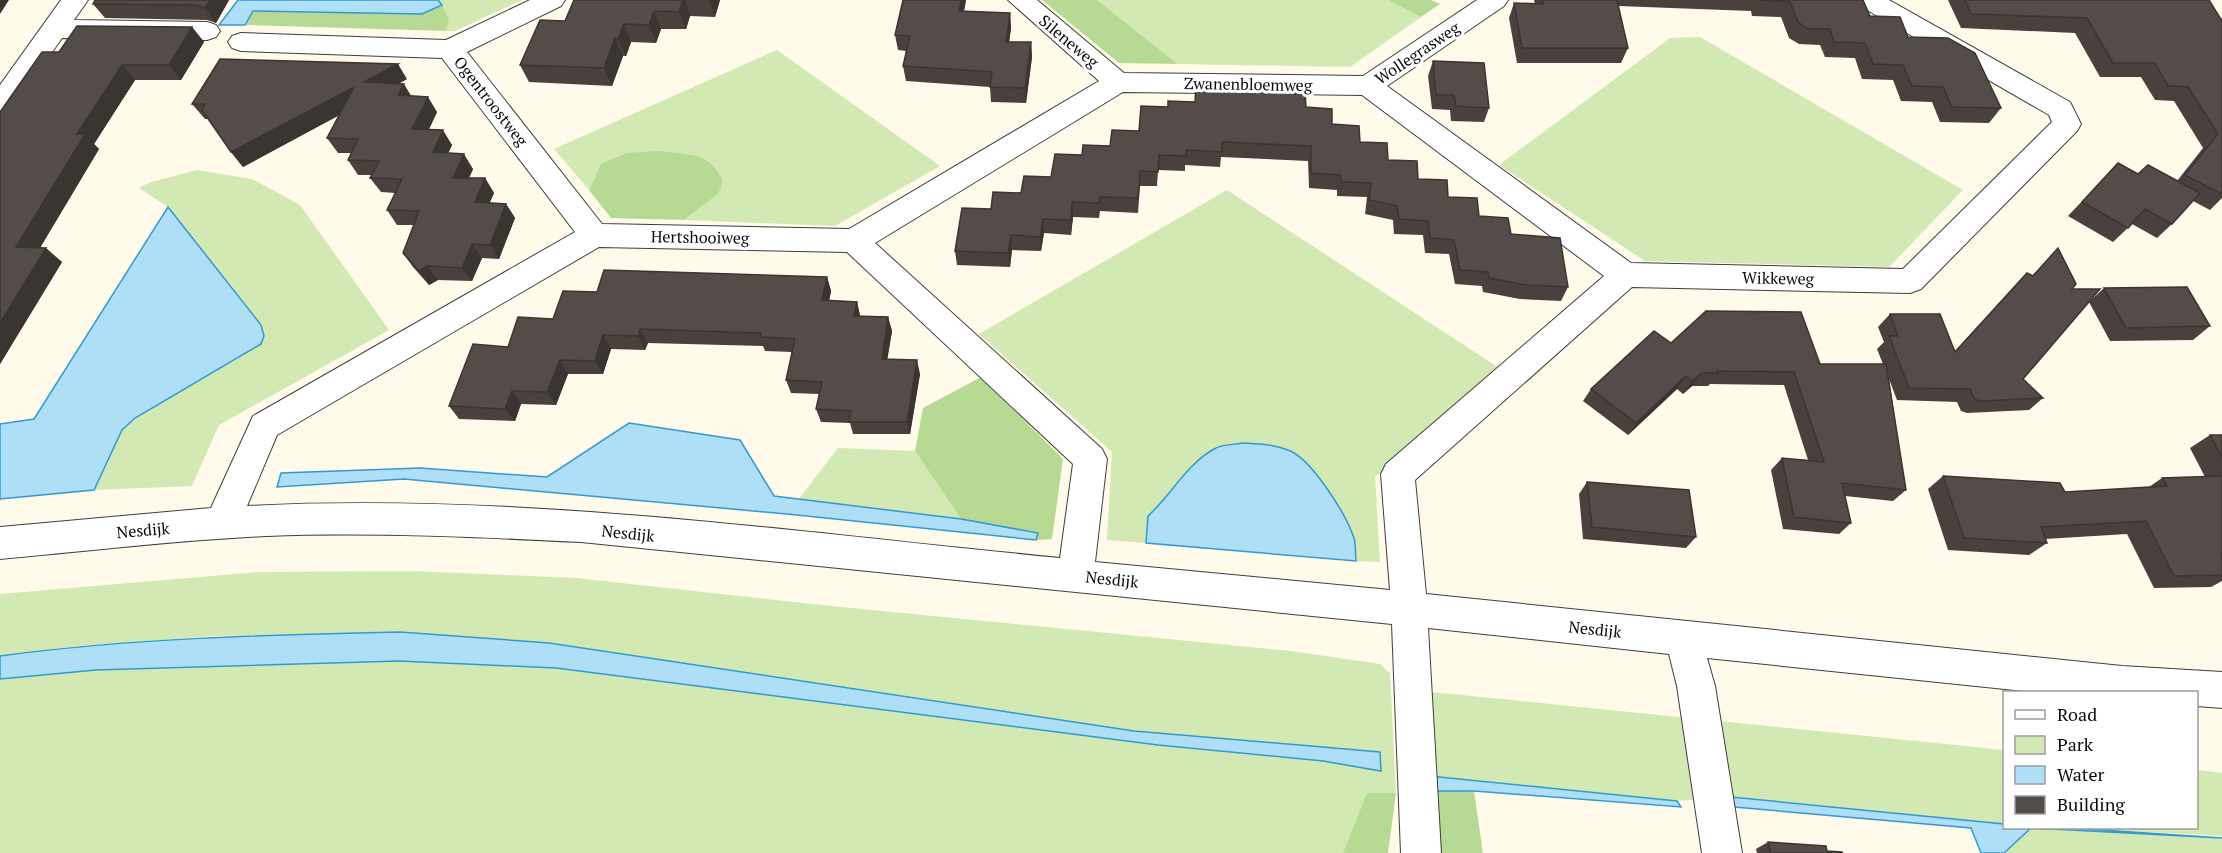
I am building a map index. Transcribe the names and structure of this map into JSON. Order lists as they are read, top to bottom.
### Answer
{
  "streets": {
    "street": [
      "Sileneweg",
      "Wollegrasweg",
      "Zwanenbloemweg",
      "Ogentroostweg",
      "Hertshooiweg",
      "Wikkeweg",
      "Nesdijk"
    ]
  },
  "crossings": [
    ["Sileneweg", "Zwanenbloemweg"],
    ["Wollegrasweg", "Zwanenbloemweg"],
    ["Ogentroostweg", "Hertshooiweg"]
  ],
  "legend": [
    "Road",
    "Park",
    "Water",
    "Building"
  ]
}
